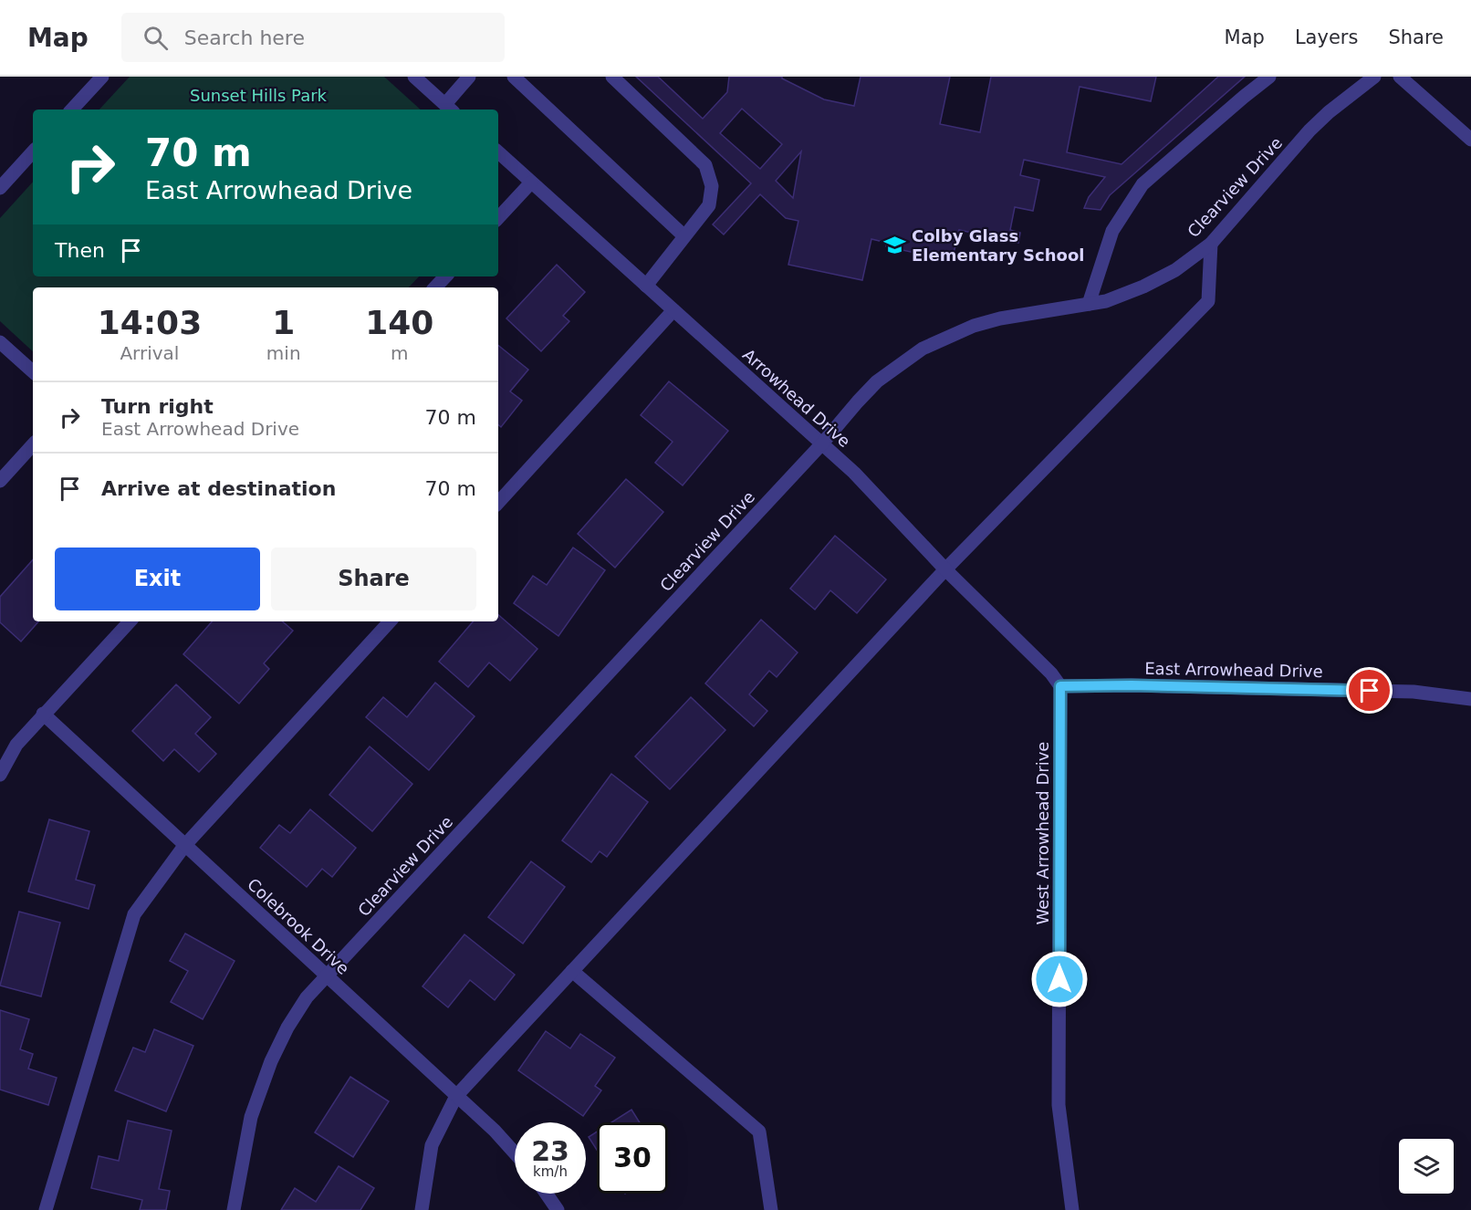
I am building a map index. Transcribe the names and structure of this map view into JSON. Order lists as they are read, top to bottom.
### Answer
{
  "streets": {
    "street": [
      "Clearview Drive",
      "Arrowhead Drive",
      "East Arrowhead Drive",
      "West Arrowhead Drive",
      "Colebrook Drive"
    ]
  },
  "crossings": [
    ["Clearview Drive", "Arrowhead Drive"],
    ["Clearview Drive", "Colebrook Drive"],
    ["Arrowhead Drive", "East Arrowhead Drive"],
    ["Arrowhead Drive", "West Arrowhead Drive"],
    ["East Arrowhead Drive", "West Arrowhead Drive"]
  ],
  "parks": ["Sunset Hills Park"],
  "places": {
    "school or university": ["Colby Glass Elementary School"]
  },
  "page": {
    "header": "Map",
    "search": "Search here",
    "nav": ["Map", "Layers", "Share"],
    "turn": ["70 m", "East Arrowhead Drive"],
    "then": "Then",
    "eta": [
      "14:03",
      "Arrival",
      "1",
      "min",
      "140",
      "m"
    ],
    "list": [
      {
        "name": "Turn right",
        "note": "East Arrowhead Drive",
        "value": "70 m"
      },
      {
        "name": "Arrive at destination",
        "value": "70 m"
      }
    ],
    "buttons": ["Exit", "Share"],
    "speed": "23 km/h",
    "limit": "30"
  }
}
